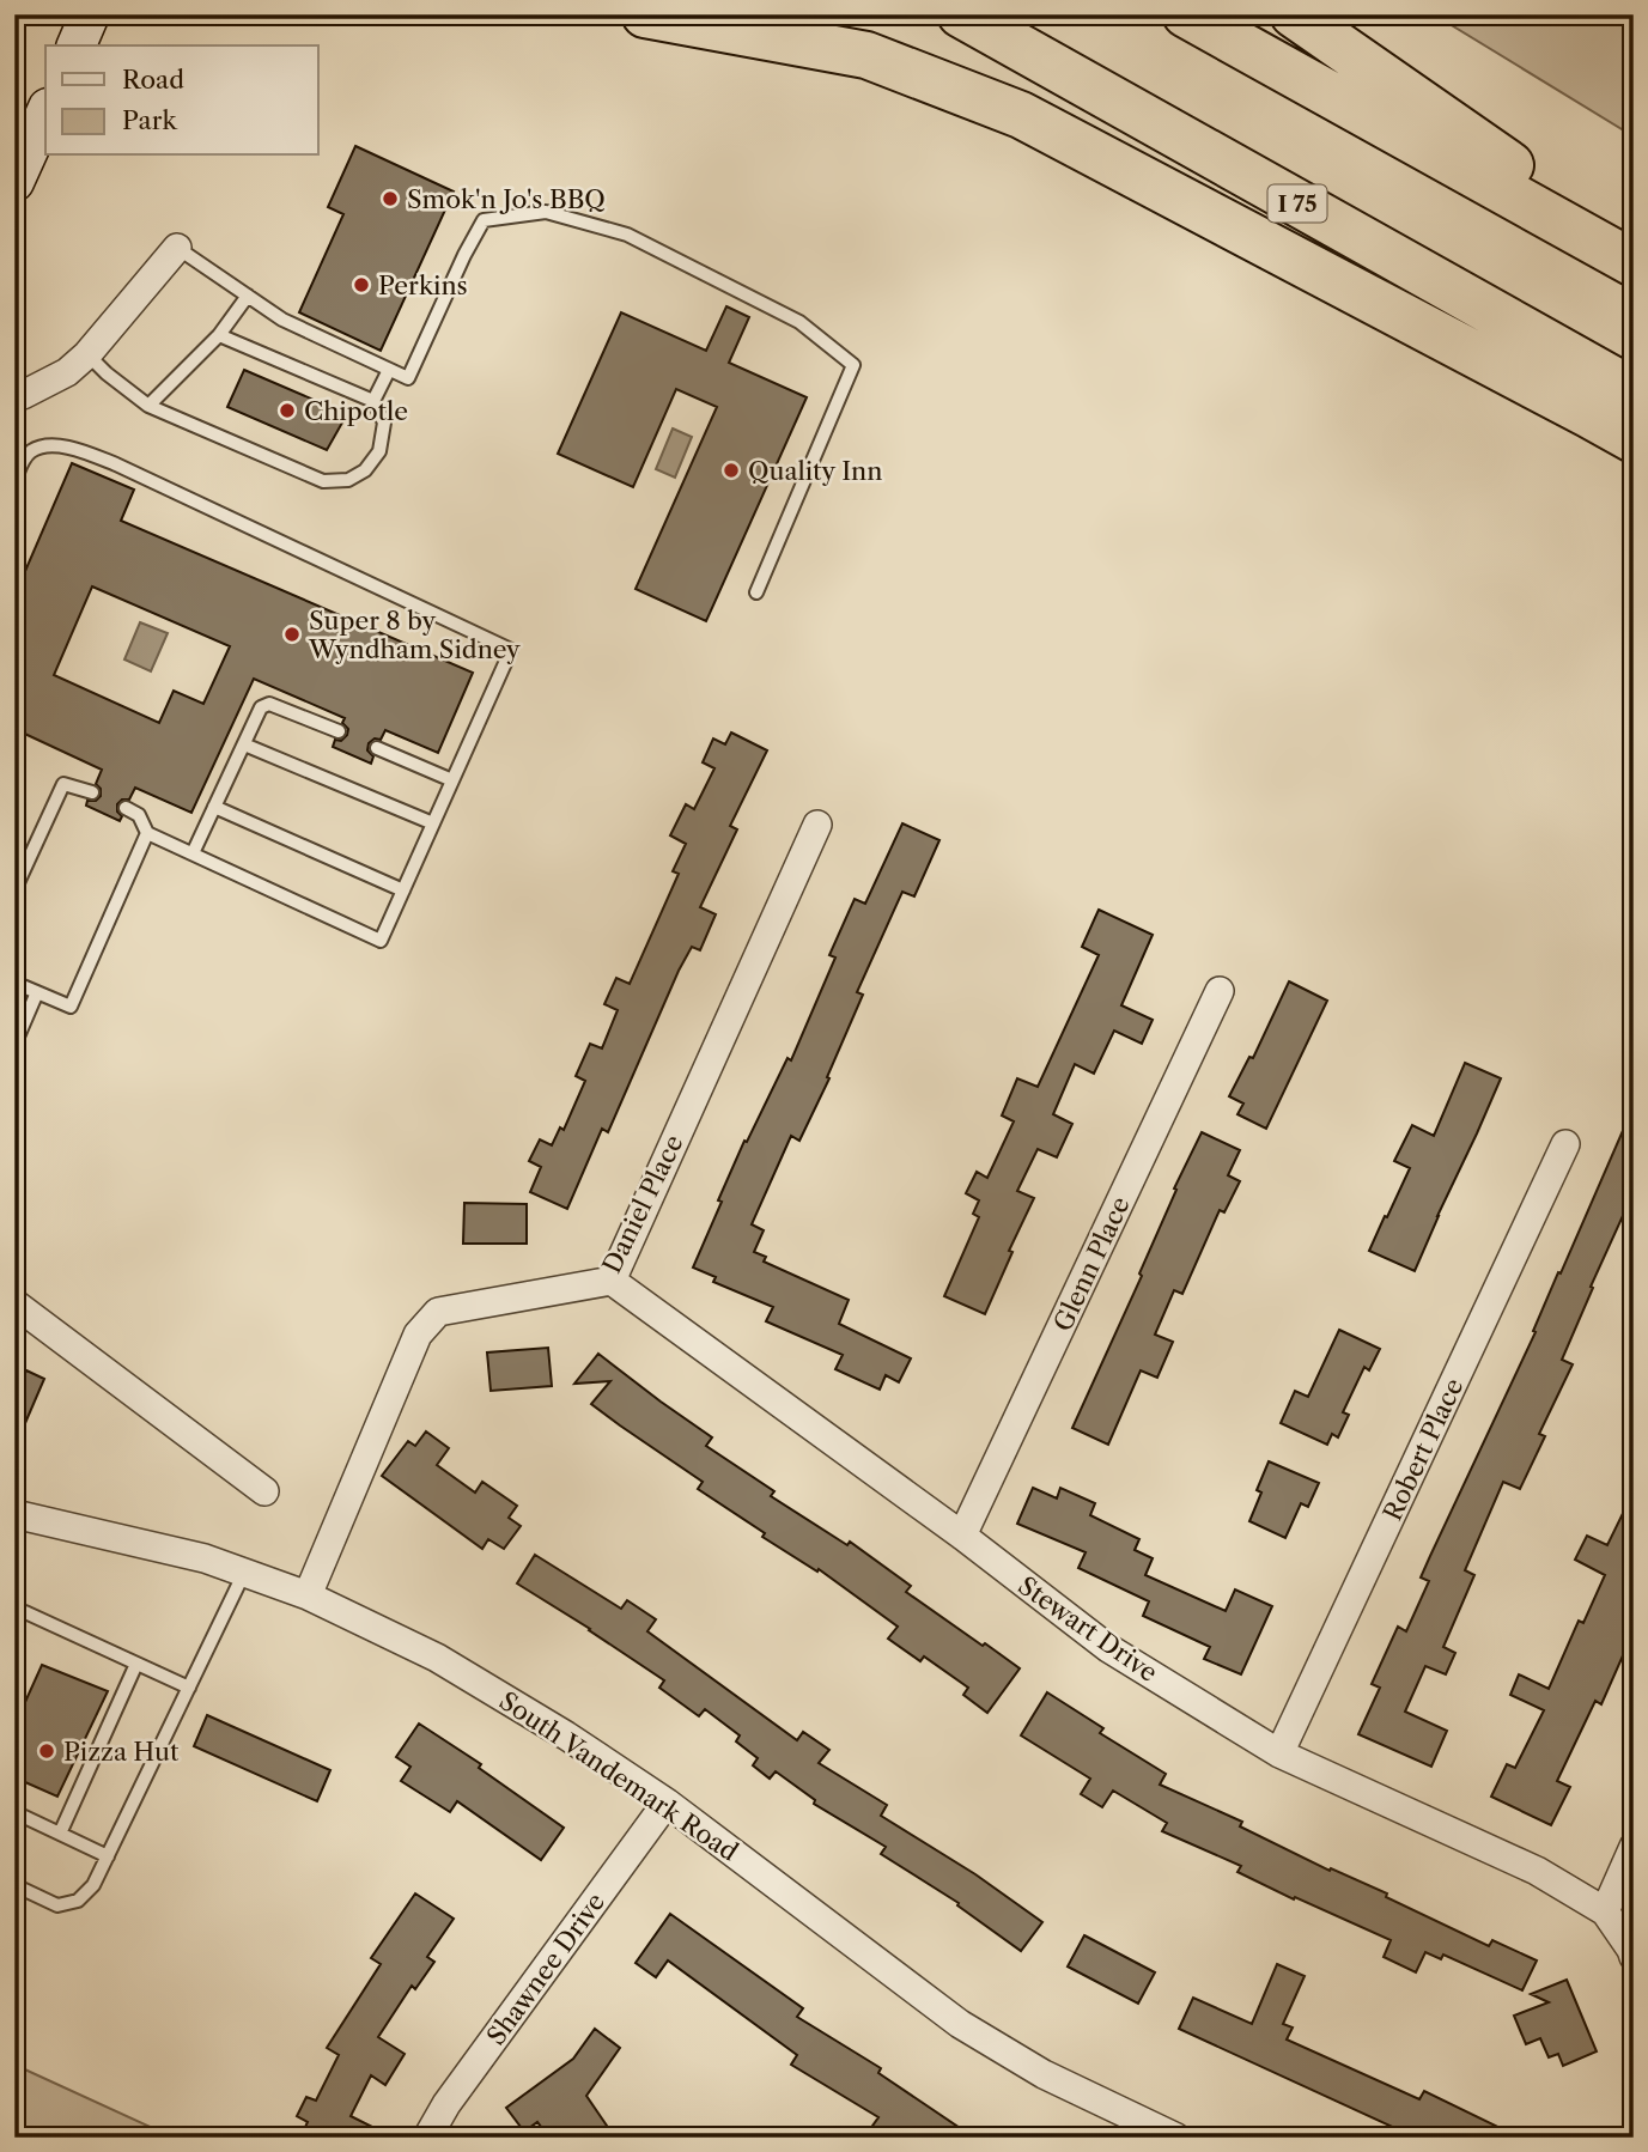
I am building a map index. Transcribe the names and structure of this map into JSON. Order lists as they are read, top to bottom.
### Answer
{
  "streets": {
    "highway": ["I 75"],
    "street": [
      "Daniel Place",
      "Glenn Place",
      "Robert Place",
      "Stewart Drive",
      "South Vandemark Road",
      "Shawnee Drive"
    ]
  },
  "crossings": [
    ["Daniel Place", "Stewart Drive"],
    ["Daniel Place", "South Vandemark Road"],
    ["Glenn Place", "Stewart Drive"],
    ["Robert Place", "Stewart Drive"],
    ["South Vandemark Road", "Shawnee Drive"]
  ],
  "places": [
    "Smok'n Jo's BBQ",
    "Perkins",
    "Chipotle",
    "Quality Inn",
    "Super 8 by Wyndham Sidney",
    "Pizza Hut"
  ],
  "legend": ["Road", "Park"]
}
